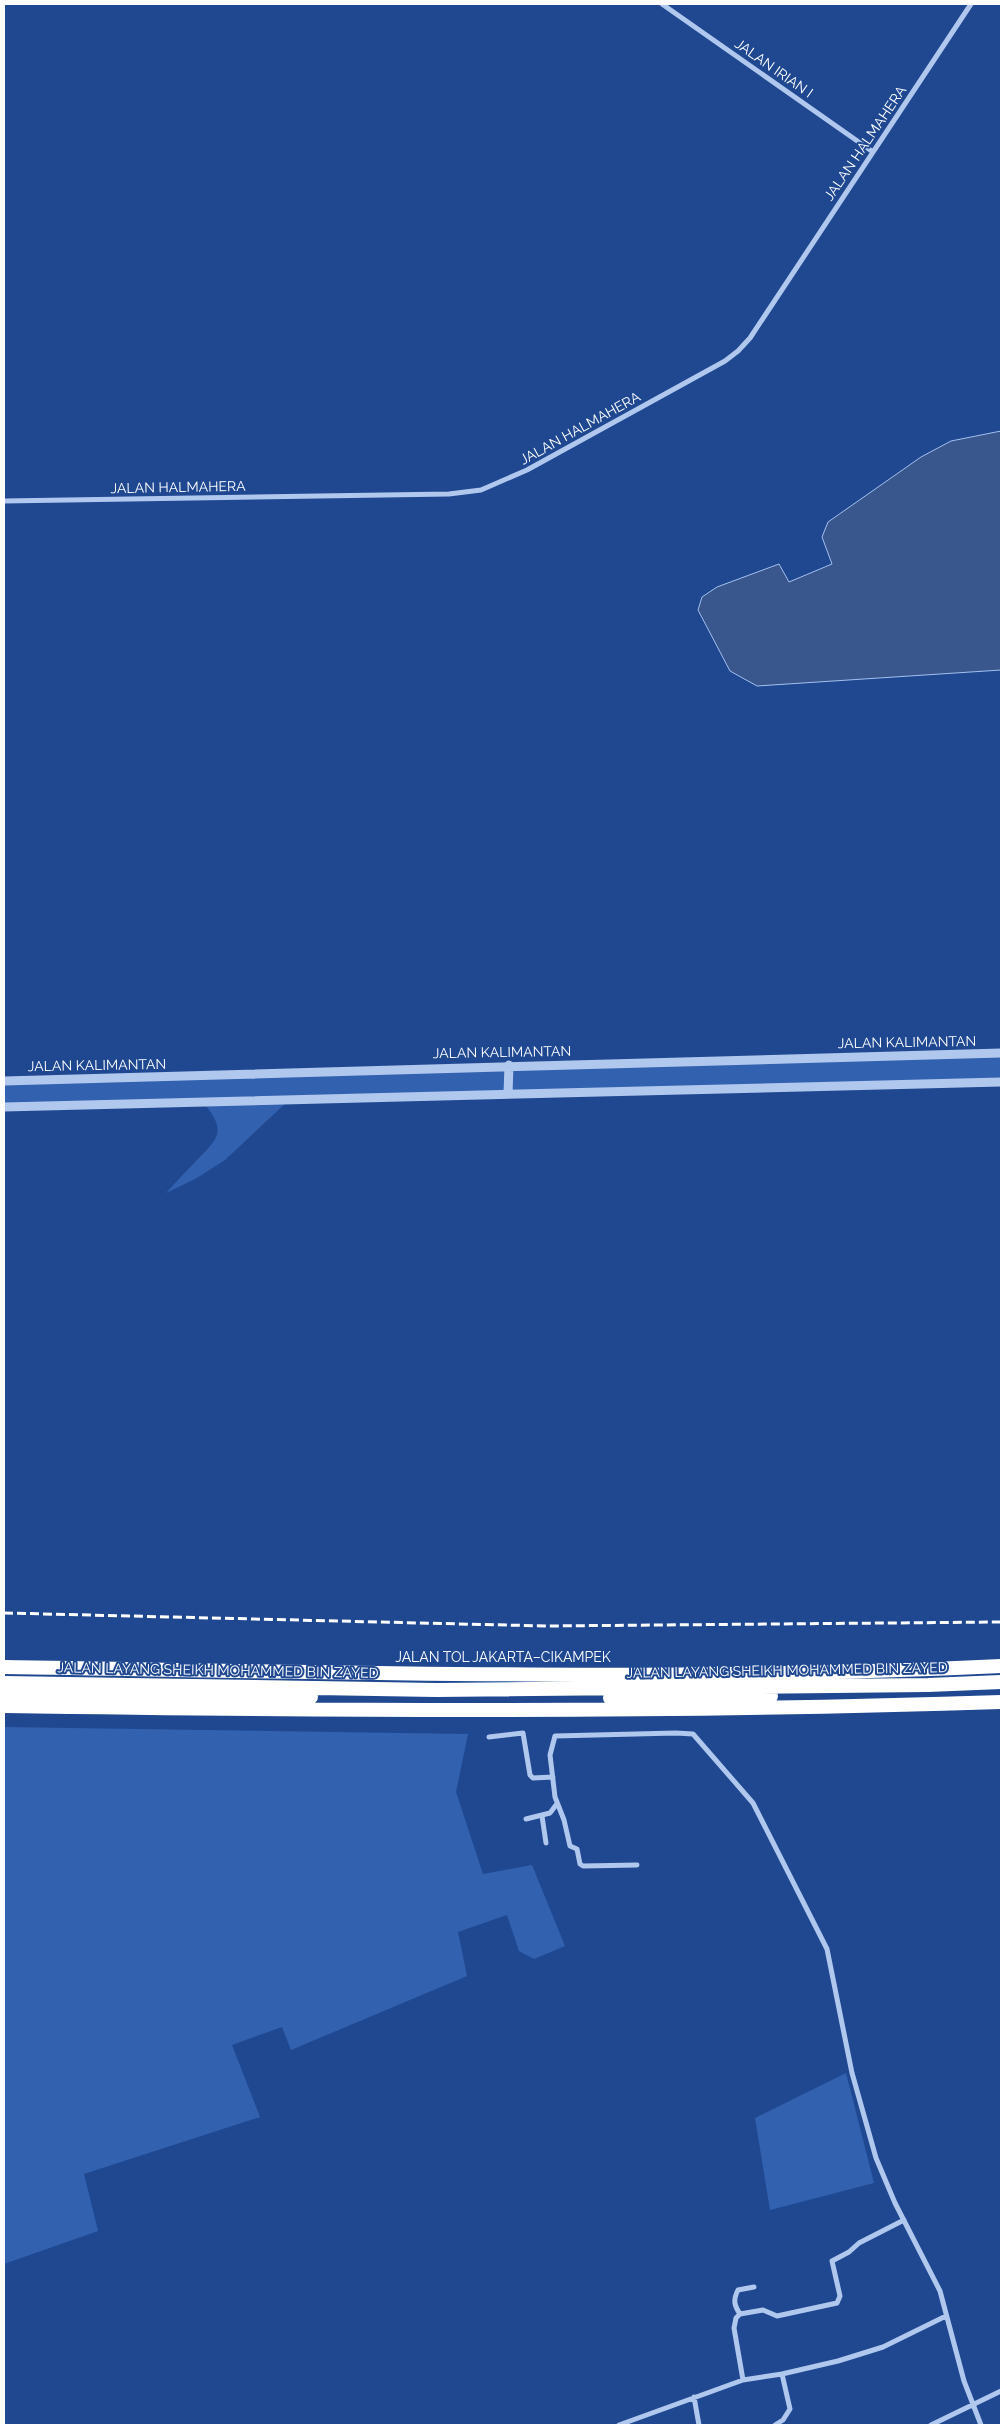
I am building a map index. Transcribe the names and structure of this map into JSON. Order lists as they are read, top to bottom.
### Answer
{
  "streets": {
    "highway": ["JALAN TOL JAKARTA–CIKAMPEK", "JALAN LAYANG SHEIKH MOHAMMED BIN ZAYED"],
    "street": ["JALAN IRIAN I", "JALAN HALMAHERA", "JALAN KALIMANTAN"]
  },
  "crossings": [
    ["JALAN IRIAN I", "JALAN HALMAHERA"]
  ]
}
